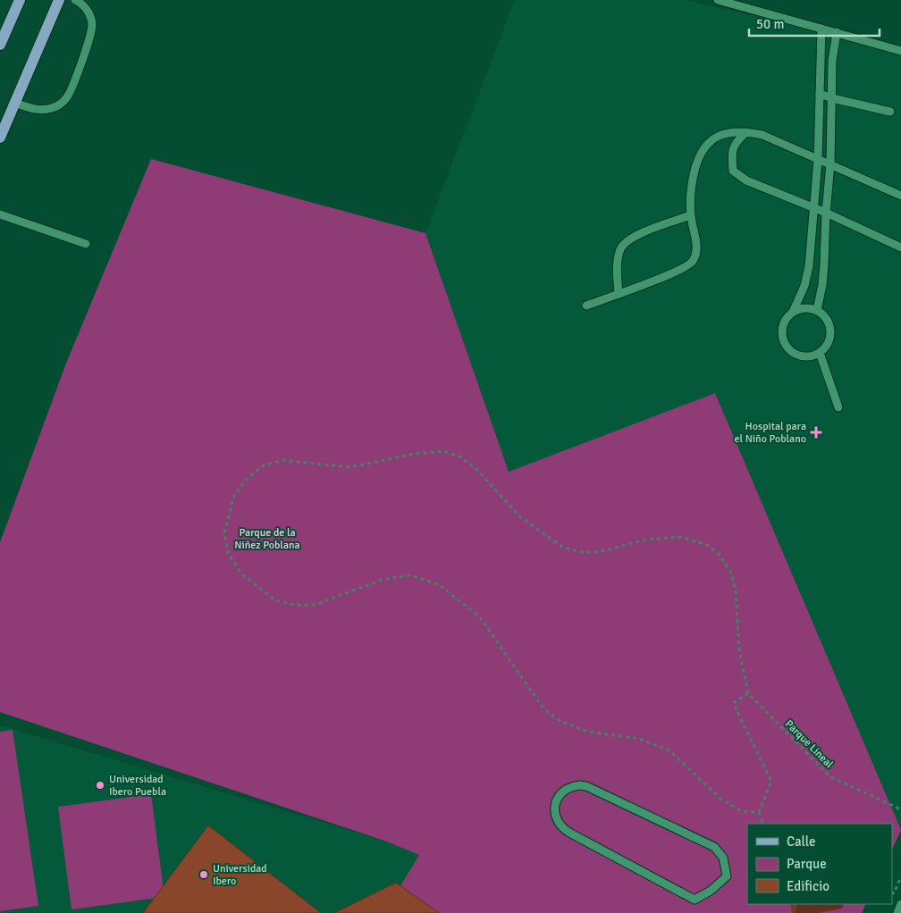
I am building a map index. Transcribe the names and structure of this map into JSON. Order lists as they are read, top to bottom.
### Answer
{
  "streets": {
    "path": ["Parque Lineal"]
  },
  "parks": ["Parque de la Niñez Poblana"],
  "places": {
    "health": ["Hospital para el Niño Poblano"],
    "other": ["Universidad Ibero Puebla", "Universidad Ibero"]
  },
  "legend": ["Calle", "Parque", "Edificio"],
  "scale_bar": "50 m"
}
